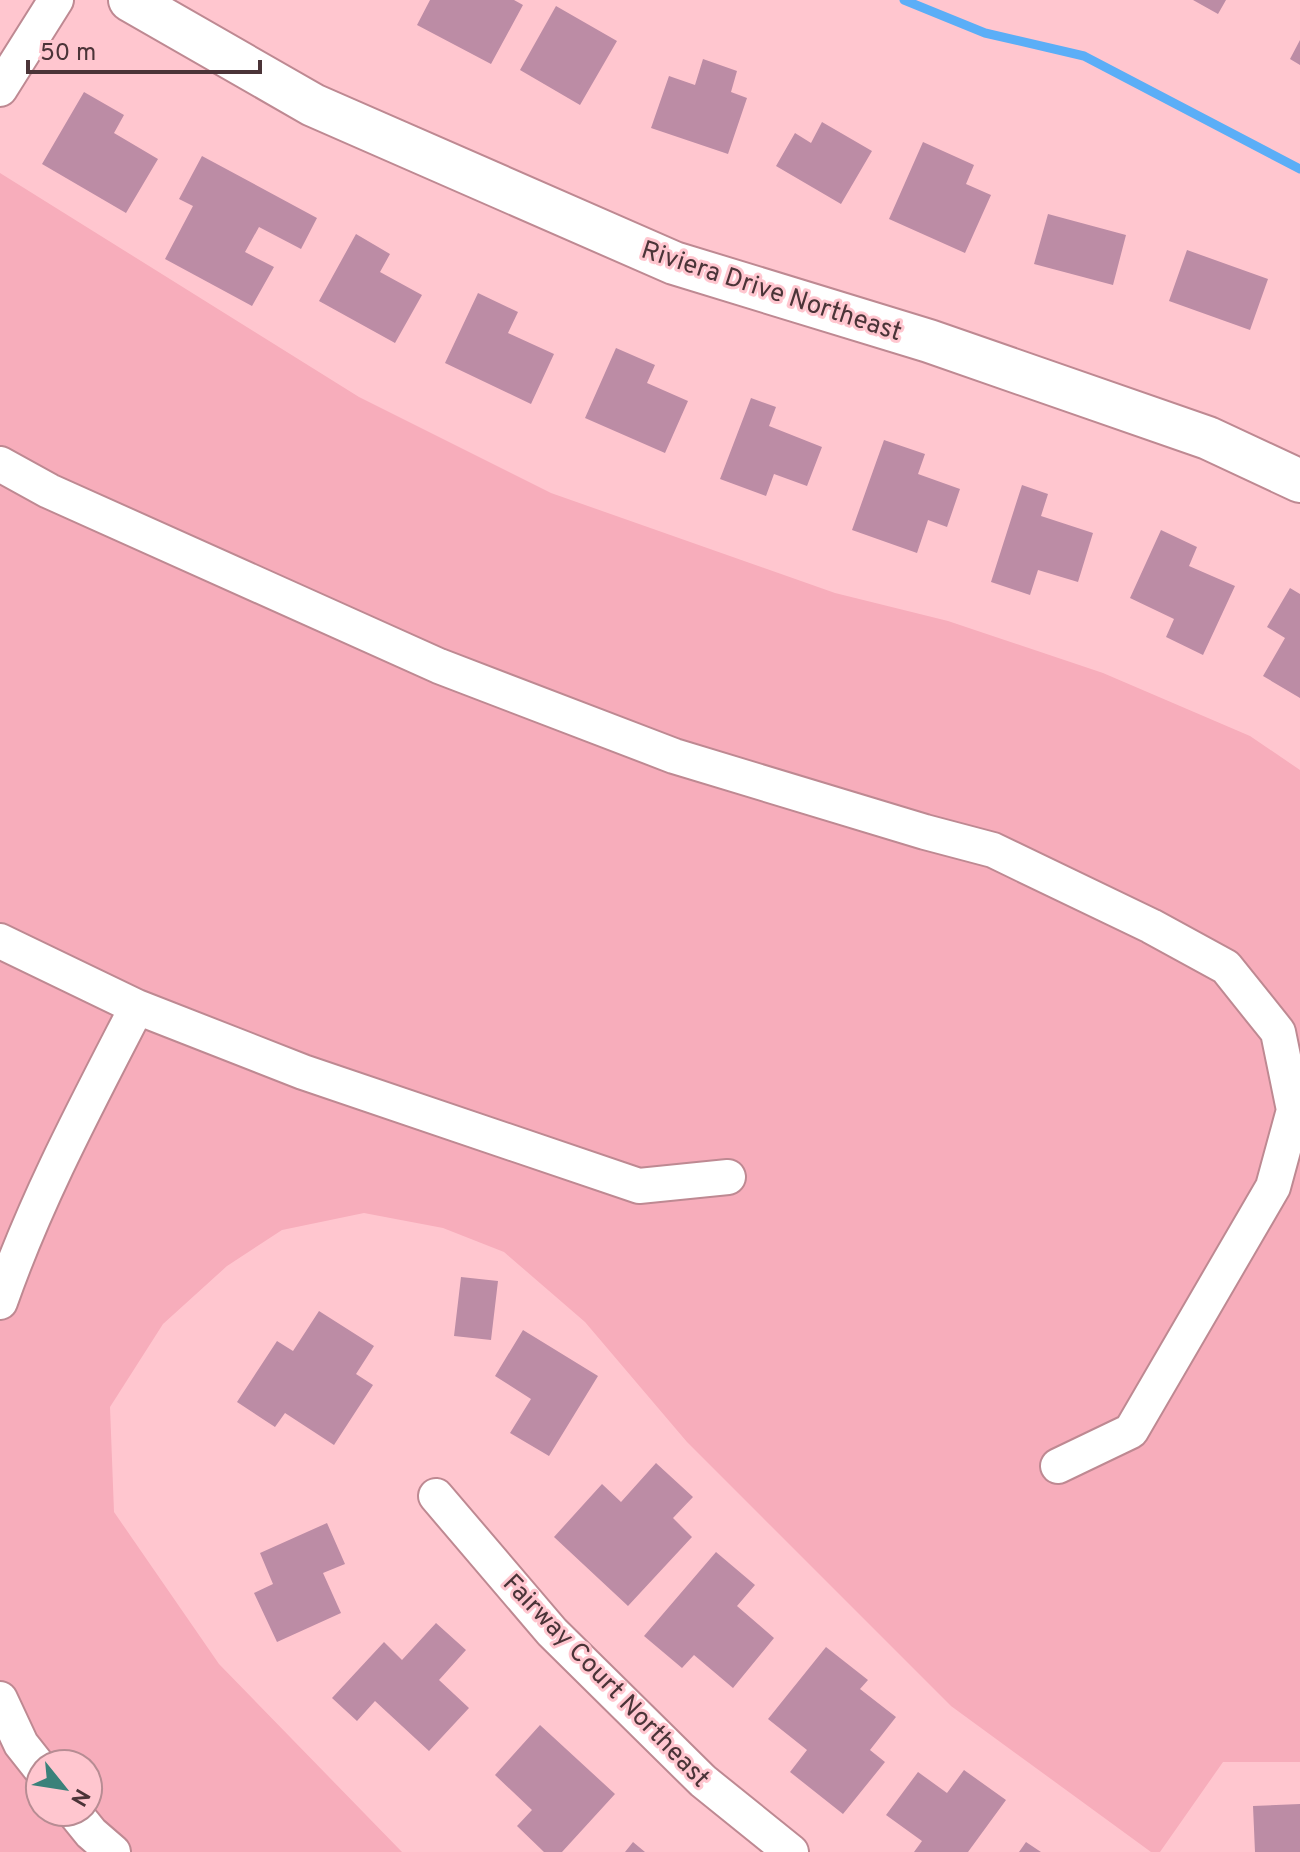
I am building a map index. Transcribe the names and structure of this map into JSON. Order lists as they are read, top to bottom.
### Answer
{
  "streets": {
    "street": ["Riviera Drive Northeast", "Fairway Court Northeast"]
  },
  "scale_bar": "50 m",
  "north": "bottom right"
}
